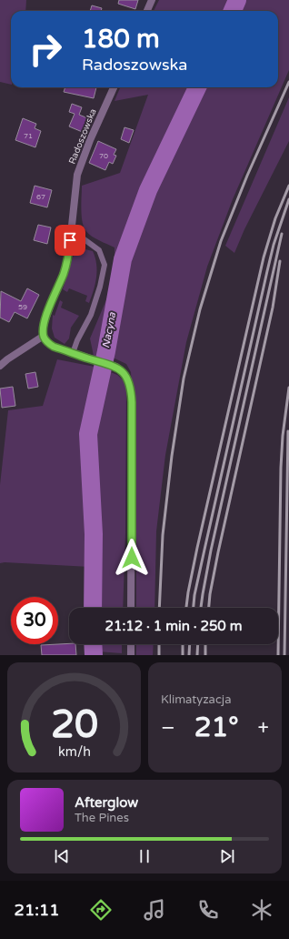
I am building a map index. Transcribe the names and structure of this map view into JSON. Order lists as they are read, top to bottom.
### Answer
{
  "streets": {
    "street": ["Radoszowska"]
  },
  "water": ["Nacyna"],
  "house_numbers": [
    "71",
    "70",
    "67",
    "59"
  ],
  "page": {
    "turn": ["180 m", "Radoszowska"],
    "limit": "30",
    "trip": "21:12 · 1 min · 250 m",
    "tile": "Klimatyzacja",
    "heat": ["−", "21°", "+"],
    "song": ["Afterglow", "The Pines"],
    "tabs": "21:11",
    "gauge": ["20", "km/h"]
  }
}
